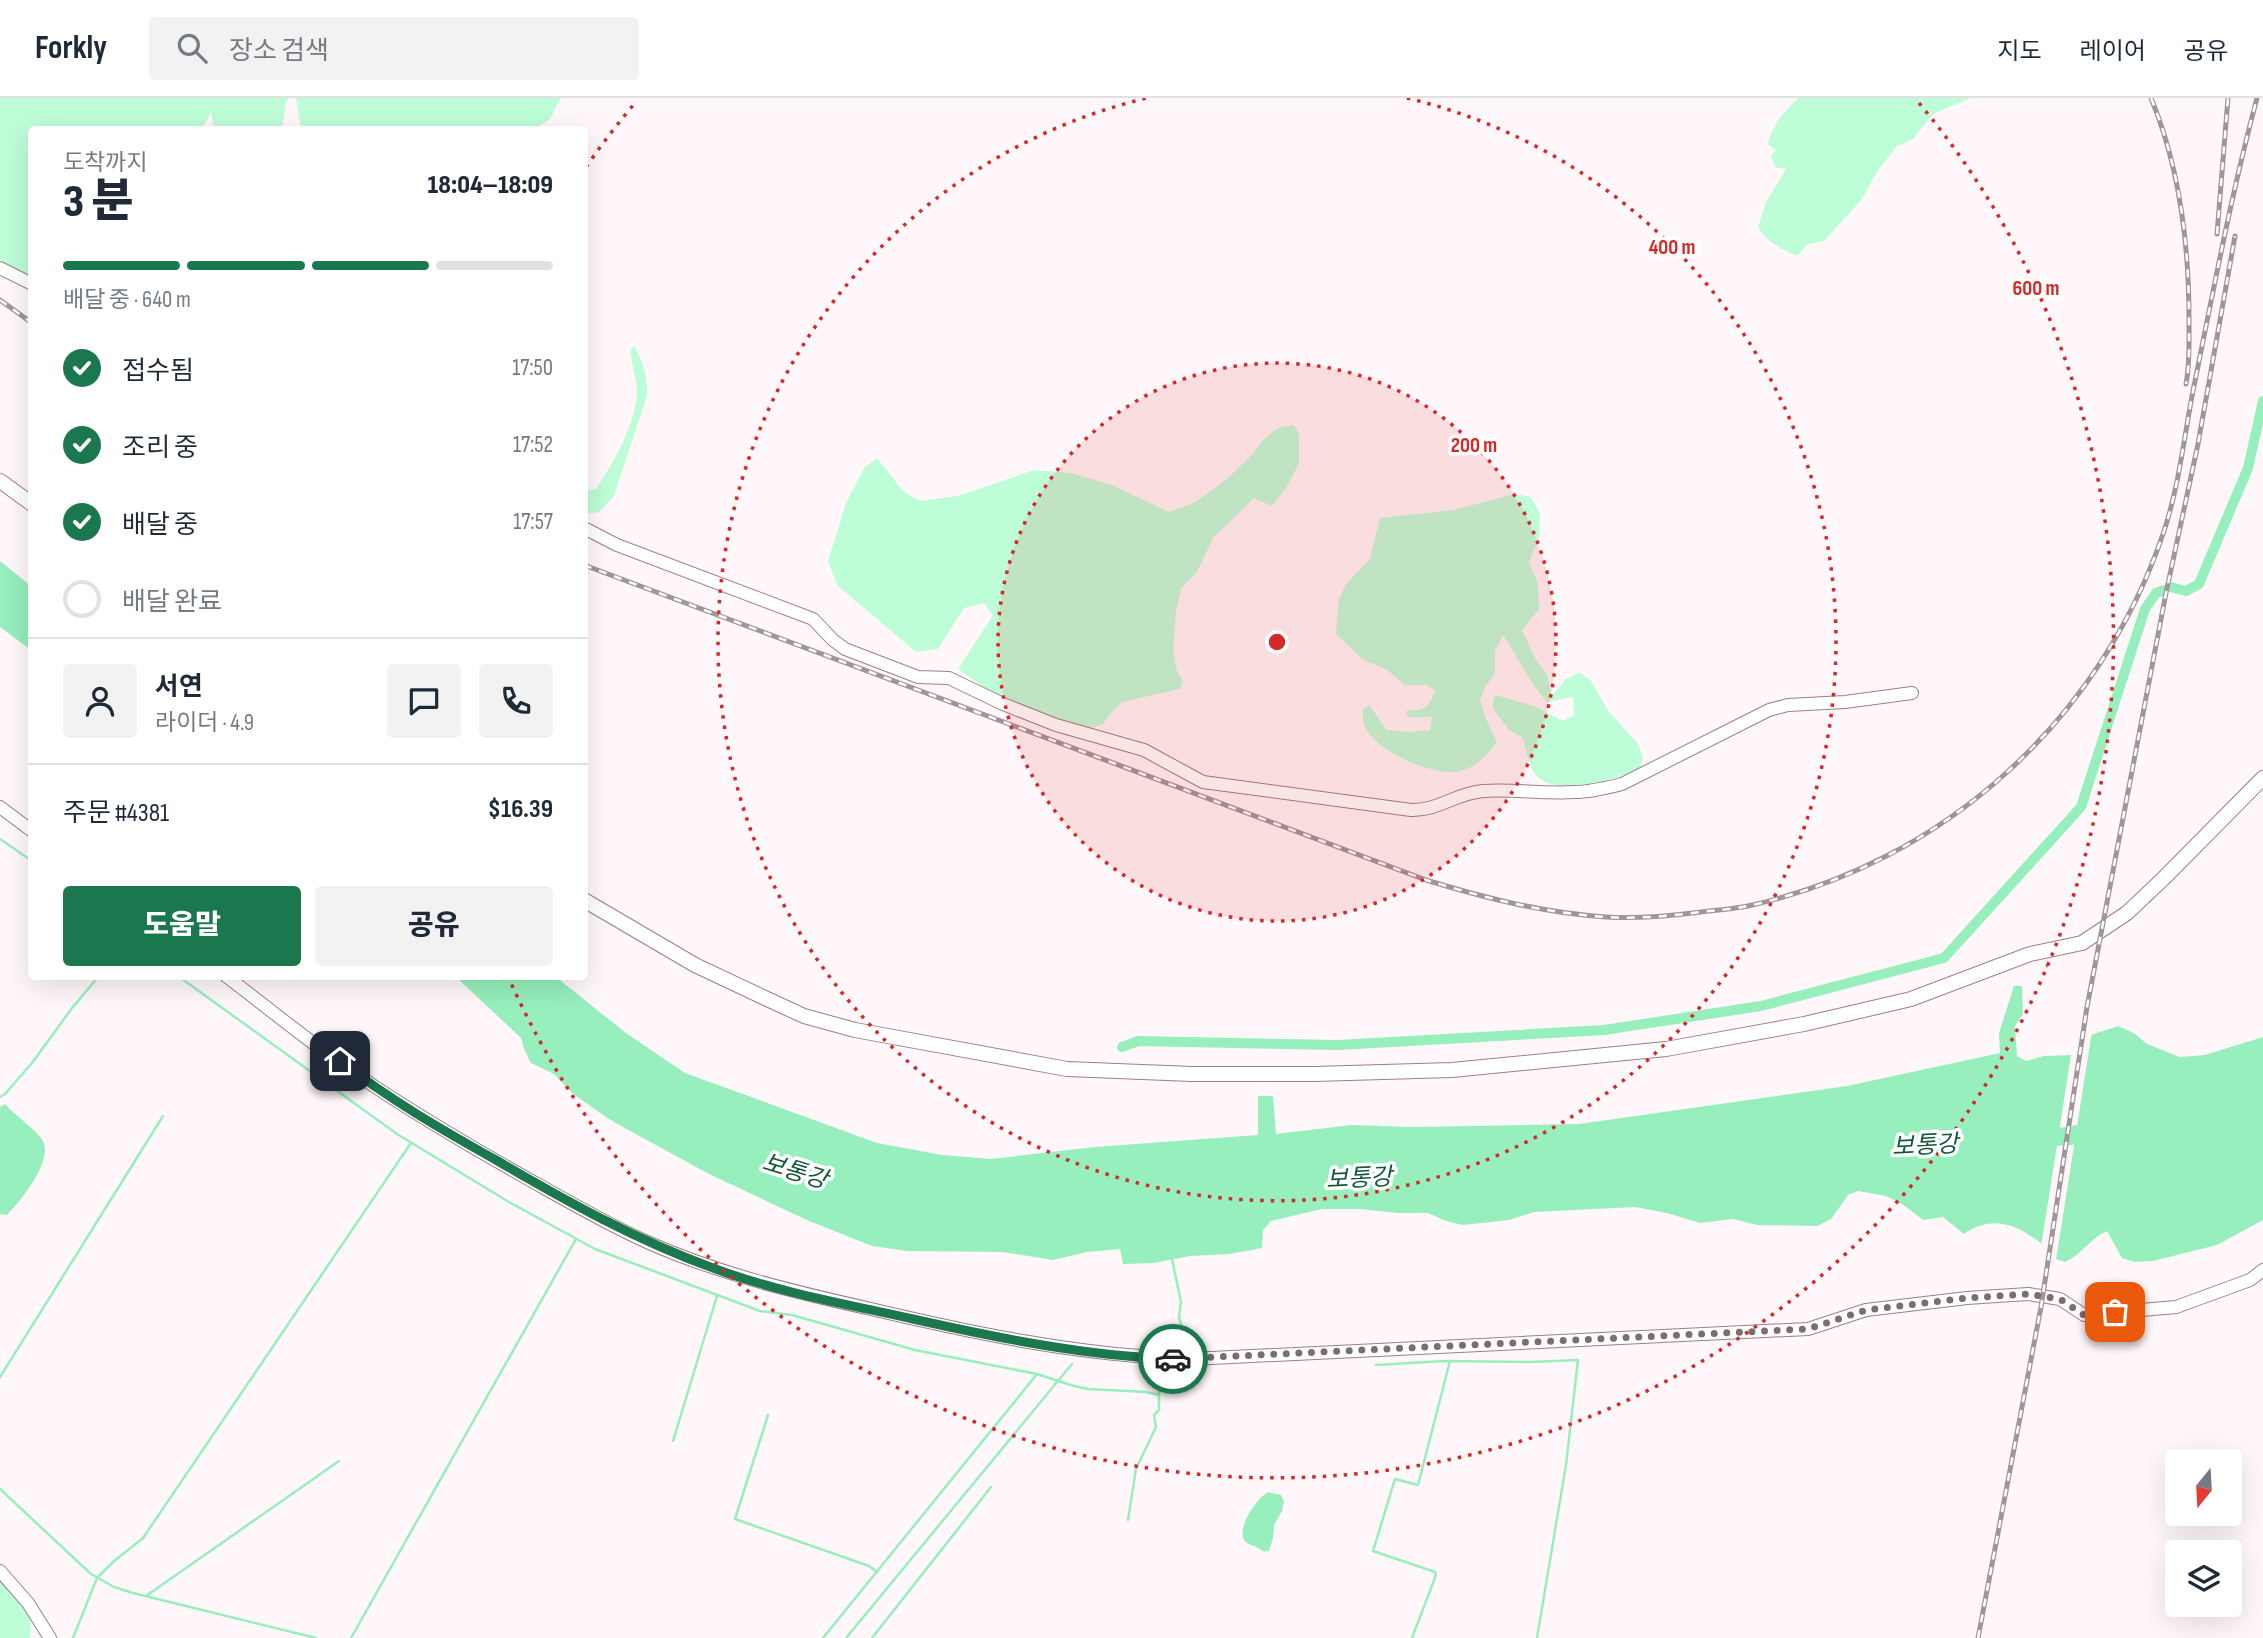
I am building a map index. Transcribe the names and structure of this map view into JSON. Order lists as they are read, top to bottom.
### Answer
{
  "water": ["보통강"],
  "north": "bottom",
  "page": {
    "header": "Forkly",
    "search": "장소 검색",
    "nav": ["지도", "레이어", "공유"],
    "heading": ["3 분", "도착까지", "18:04–18:09"],
    "panel": [
      "서연",
      "라이더 · 4.9",
      "주문 #4381",
      "$16.39"
    ],
    "bar": "배달 중 · 640 m",
    "list": [
      ["접수됨", "17:50"],
      ["조리 중", "17:52"],
      ["배달 중", "17:57"],
      "배달 완료"
    ],
    "buttons": ["도움말", "공유"]
  },
  "rings": ["400 m", "600 m", "200 m"]
}
